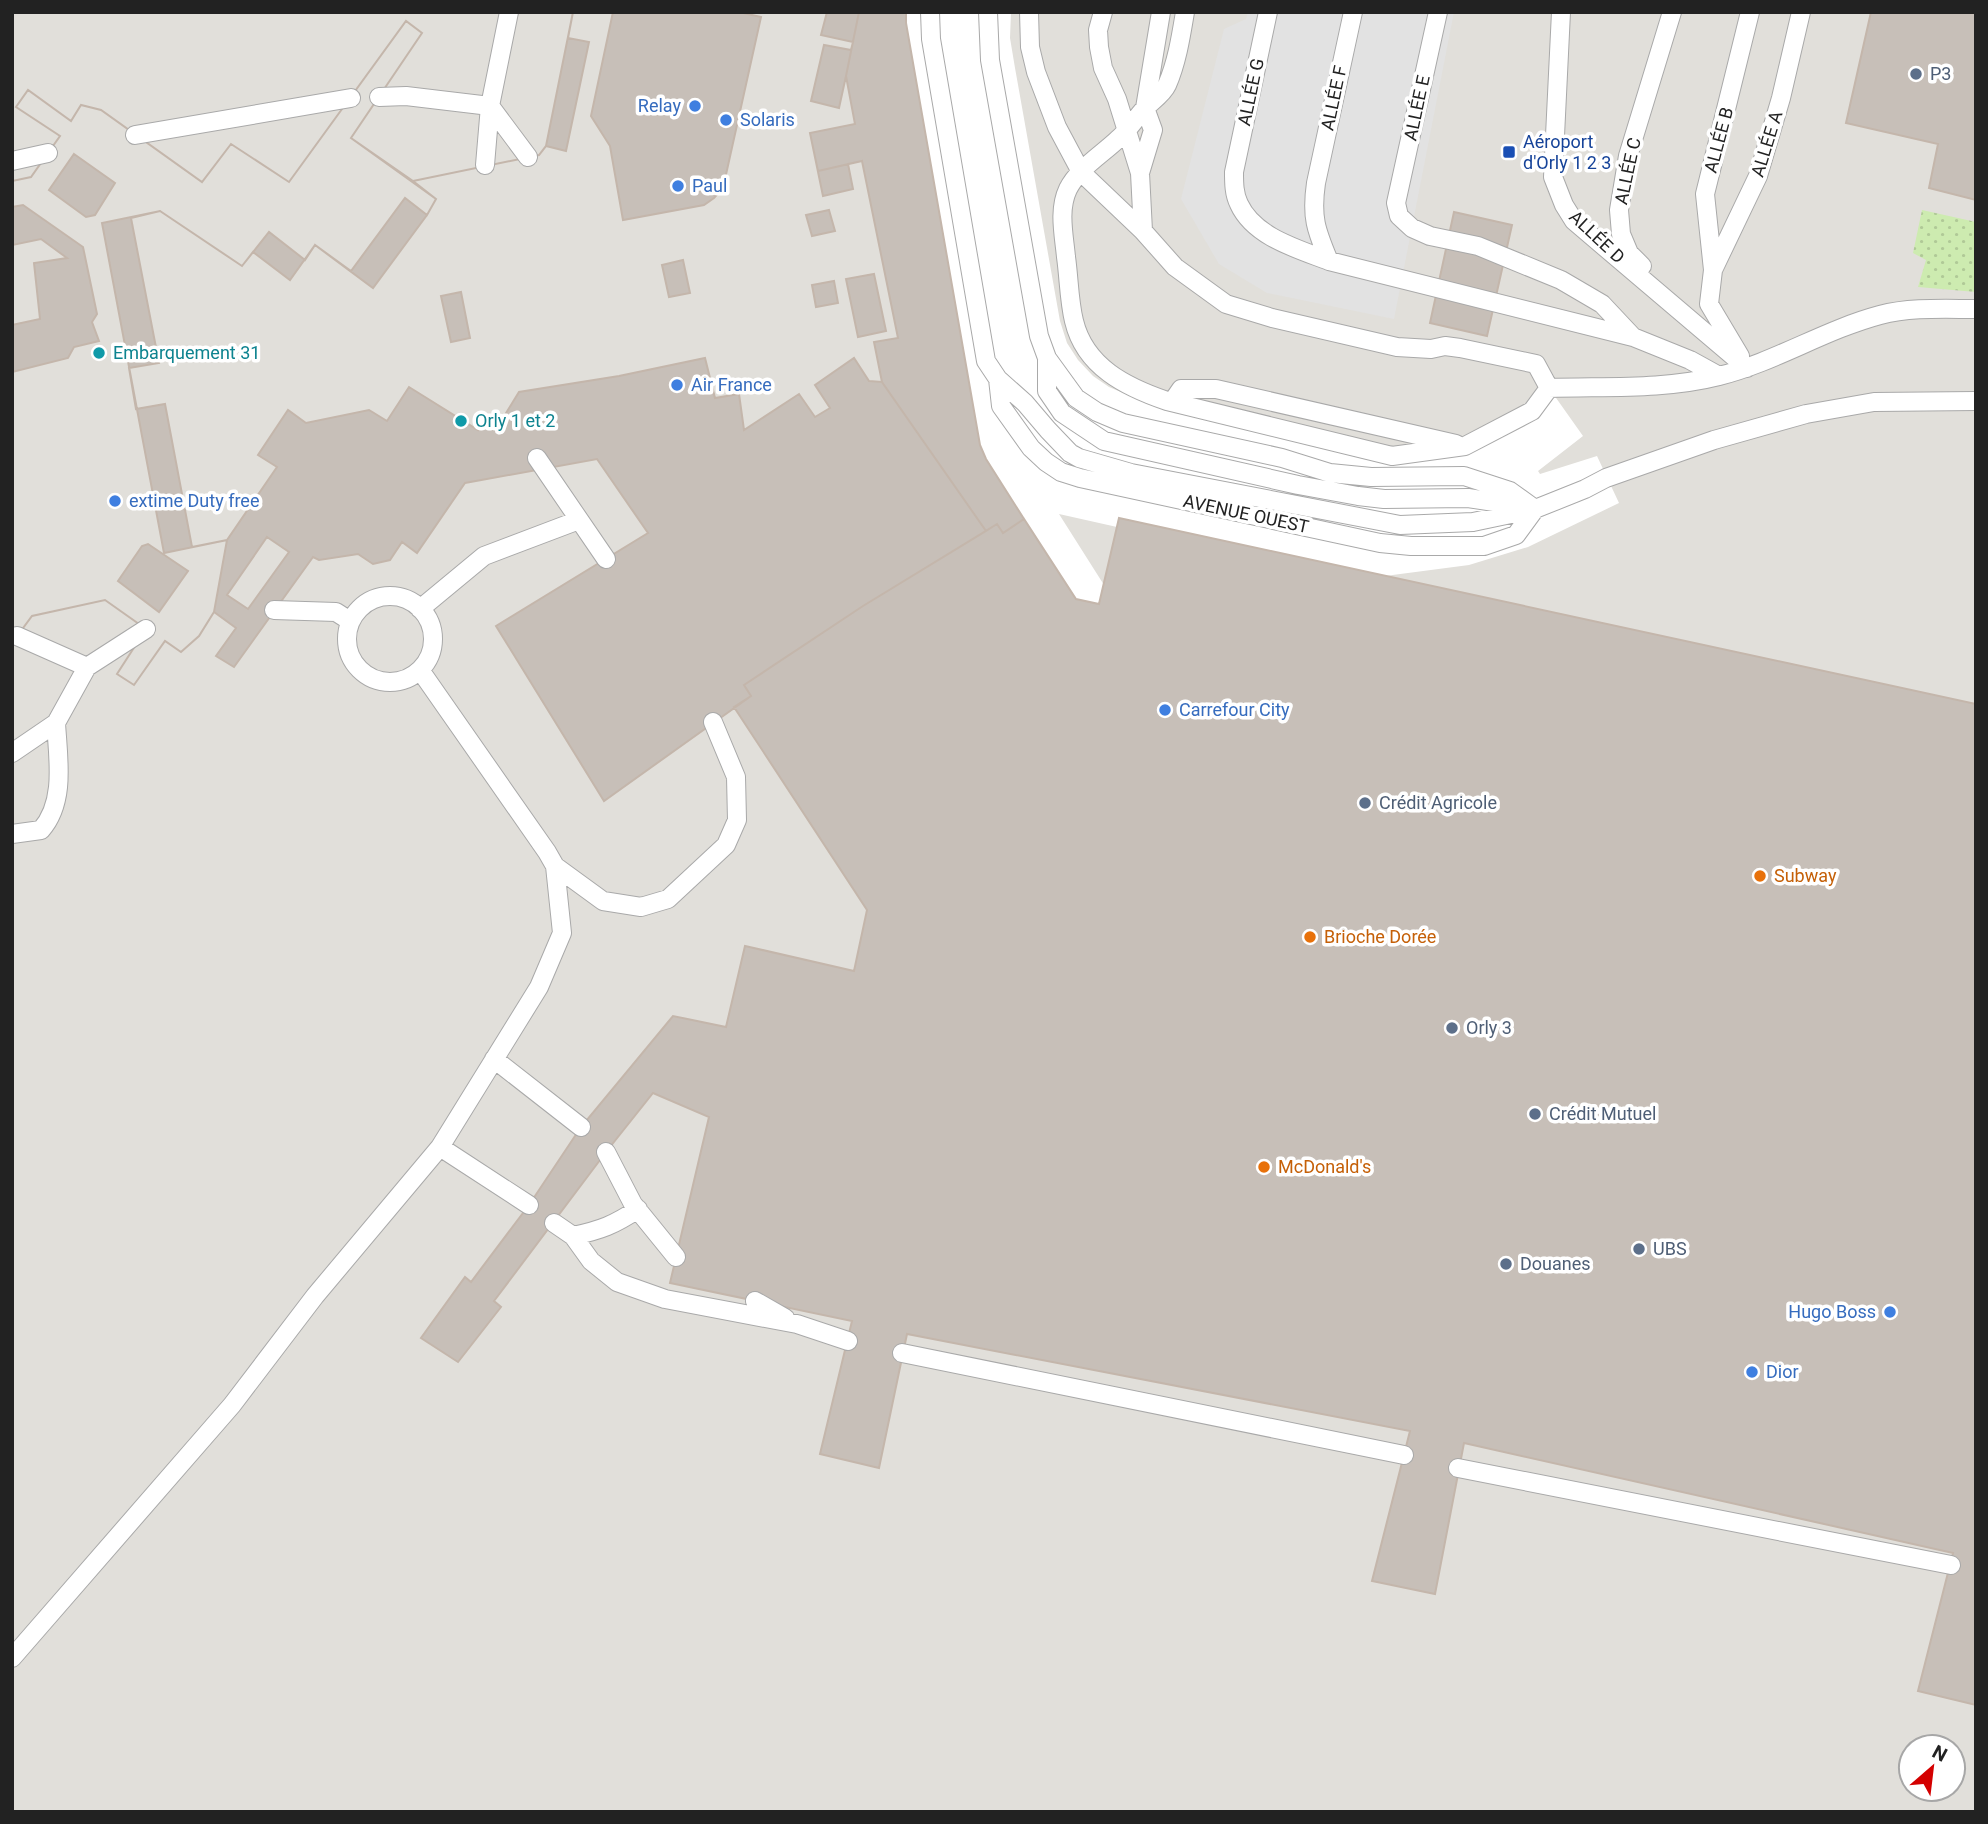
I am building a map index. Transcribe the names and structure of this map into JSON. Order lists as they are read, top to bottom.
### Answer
{
  "streets": {
    "lane": [
      "ALLÉE G",
      "ALLÉE F",
      "ALLÉE E",
      "ALLÉE B",
      "ALLÉE A",
      "ALLÉE C",
      "ALLÉE D",
      "AVENUE OUEST"
    ]
  },
  "crossings": [
    ["ALLÉE G", "ALLÉE F"],
    ["ALLÉE B", "ALLÉE A"],
    ["ALLÉE C", "ALLÉE D"]
  ],
  "places": {
    "other": [
      "P3",
      "Relay",
      "Solaris",
      "Paul",
      "Embarquement 31",
      "Air France",
      "Orly 1 et 2",
      "extime Duty free",
      "Carrefour City",
      "Crédit Agricole",
      "Subway",
      "Brioche Dorée",
      "Orly 3",
      "Crédit Mutuel",
      "McDonald's",
      "UBS",
      "Douanes",
      "Hugo Boss",
      "Dior"
    ],
    "transit": ["Aéroport d'Orly 1 2 3"]
  },
  "north": "top right"
}
